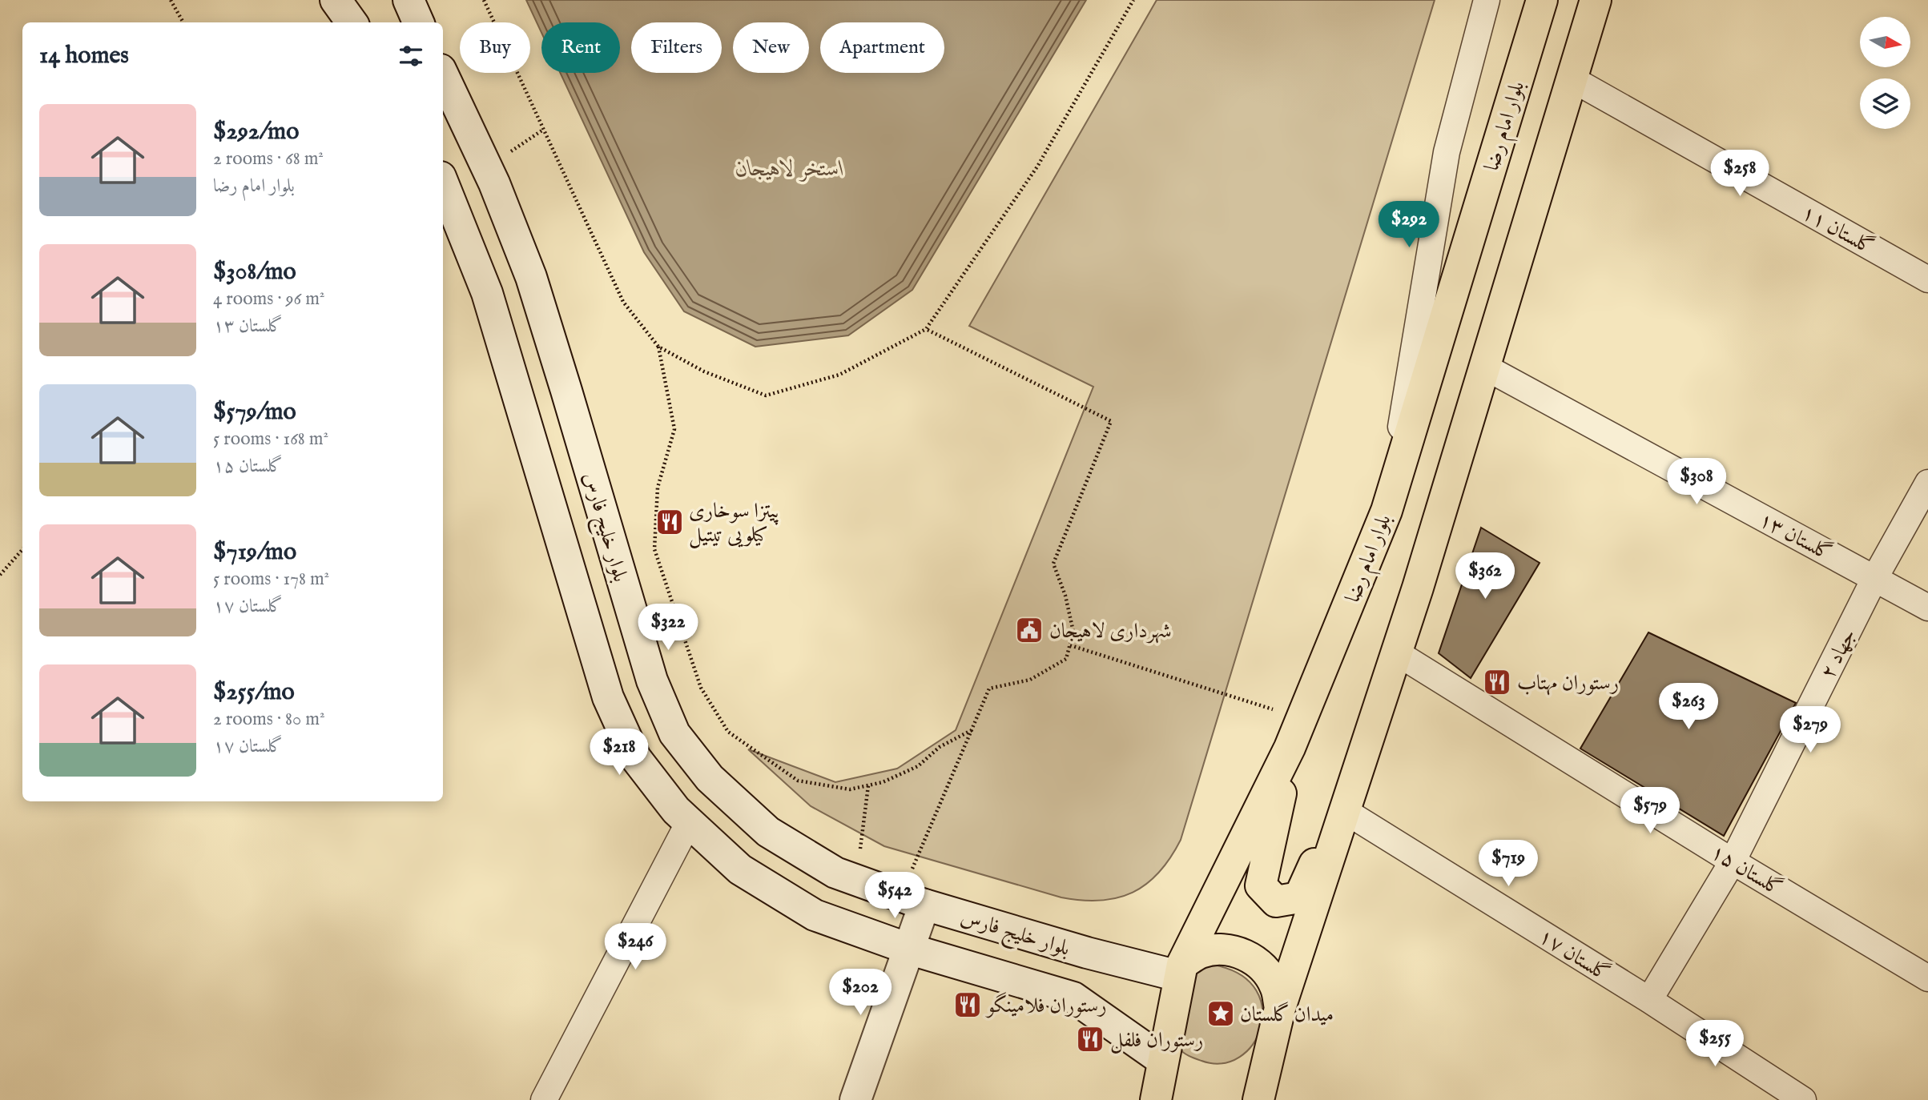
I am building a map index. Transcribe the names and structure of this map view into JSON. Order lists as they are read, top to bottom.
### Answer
{
  "streets": {
    "main road": ["بلوار امام رضا", "بلوار خلیج فارس"],
    "street": [
      "گلستان ۱۱",
      "گلستان ۱۳",
      "جهاد ۲",
      "گلستان ۱۵",
      "گلستان ۱۷"
    ]
  },
  "crossings": [
    ["بلوار امام رضا", "بلوار خلیج فارس"],
    ["گلستان ۱۳", "جهاد ۲"],
    ["جهاد ۲", "گلستان ۱۵"],
    ["جهاد ۲", "گلستان ۱۷"]
  ],
  "water": ["استخر لاهیجان"],
  "places": {
    "restaurant": [
      "پیتزا سوخاری کیلویی تیتیل",
      "رستوران مهتاب",
      "رستوران فلامینگو",
      "رستوران فلفل"
    ],
    "public building": ["شهرداری لاهیجان"],
    "place": ["میدان گلستان"]
  },
  "north": "right",
  "page": {
    "chip": [
      "Buy",
      "Rent",
      "Filters",
      "New",
      "Apartment"
    ],
    "heading": "14 homes",
    "list": [
      {
        "name": "$292/mo",
        "note": "2 rooms · 68 m² · بلوار امام رضا"
      },
      {
        "name": "$308/mo",
        "note": "4 rooms · 96 m² · گلستان ۱۳"
      },
      {
        "name": "$579/mo",
        "note": "5 rooms · 168 m² · گلستان ۱۵"
      },
      {
        "name": "$719/mo",
        "note": "5 rooms · 178 m² · گلستان ۱۷"
      },
      {
        "name": "$255/mo",
        "note": "2 rooms · 80 m² · گلستان ۱۷"
      }
    ],
    "price": [
      "$258",
      "$292",
      "$308",
      "$362",
      "$322",
      "$263",
      "$279",
      "$218",
      "$579",
      "$719",
      "$542",
      "$246",
      "$202",
      "$255"
    ]
  }
}
